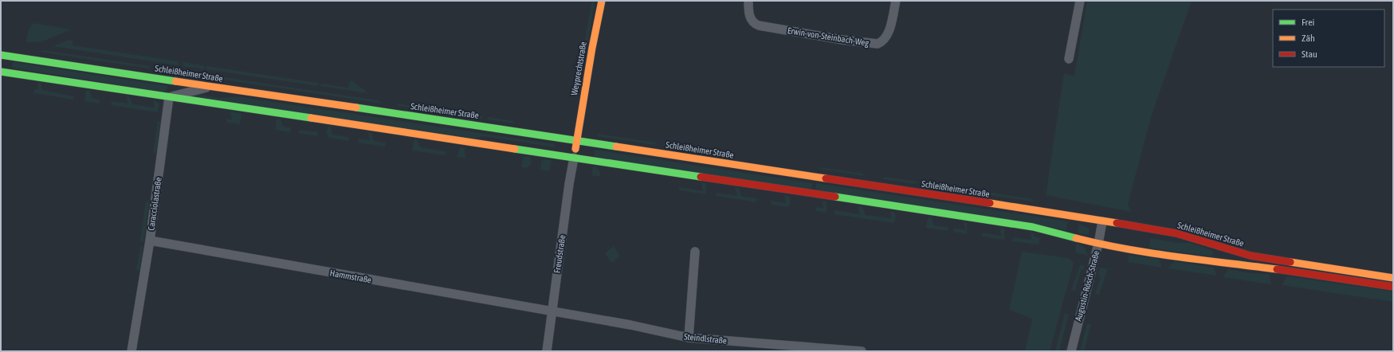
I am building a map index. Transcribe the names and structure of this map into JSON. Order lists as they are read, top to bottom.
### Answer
{
  "streets": {
    "main road": ["Weyprechtstraße", "Schleißheimer Straße"],
    "street": [
      "Erwin-von-Steinbach-Weg",
      "Caracciolastraße",
      "Freudstraße",
      "Hammstraße",
      "Augustin-Rösch-Straße",
      "Steindlstraße"
    ]
  },
  "crossings": [
    ["Weyprechtstraße", "Schleißheimer Straße"],
    ["Weyprechtstraße", "Freudstraße"],
    ["Schleißheimer Straße", "Augustin-Rösch-Straße"],
    ["Caracciolastraße", "Hammstraße"],
    ["Freudstraße", "Hammstraße"],
    ["Freudstraße", "Steindlstraße"],
    ["Hammstraße", "Steindlstraße"]
  ],
  "legend": ["Frei", "Zäh", "Stau"]
}
